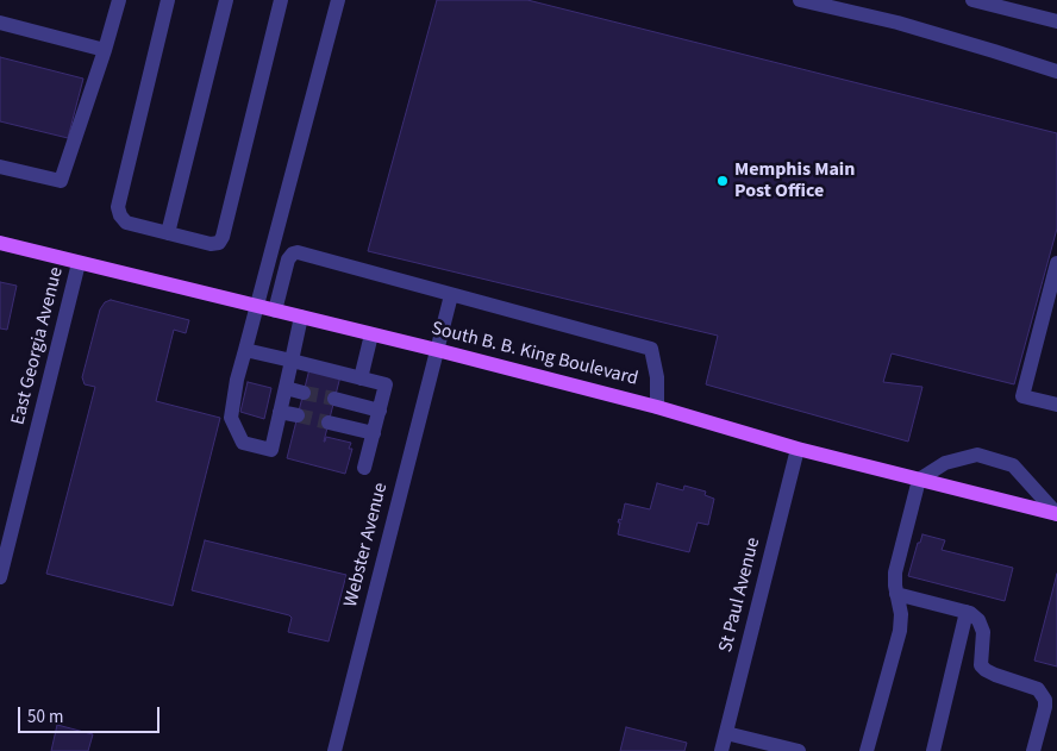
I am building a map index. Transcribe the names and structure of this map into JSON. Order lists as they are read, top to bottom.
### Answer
{
  "streets": {
    "main road": ["South B. B. King Boulevard"],
    "street": ["East Georgia Avenue", "Webster Avenue", "St Paul Avenue"]
  },
  "crossings": [
    ["East Georgia Avenue", "South B. B. King Boulevard"],
    ["South B. B. King Boulevard", "Webster Avenue"],
    ["South B. B. King Boulevard", "St Paul Avenue"]
  ],
  "places": ["Memphis Main Post Office"],
  "scale_bar": "50 m"
}
